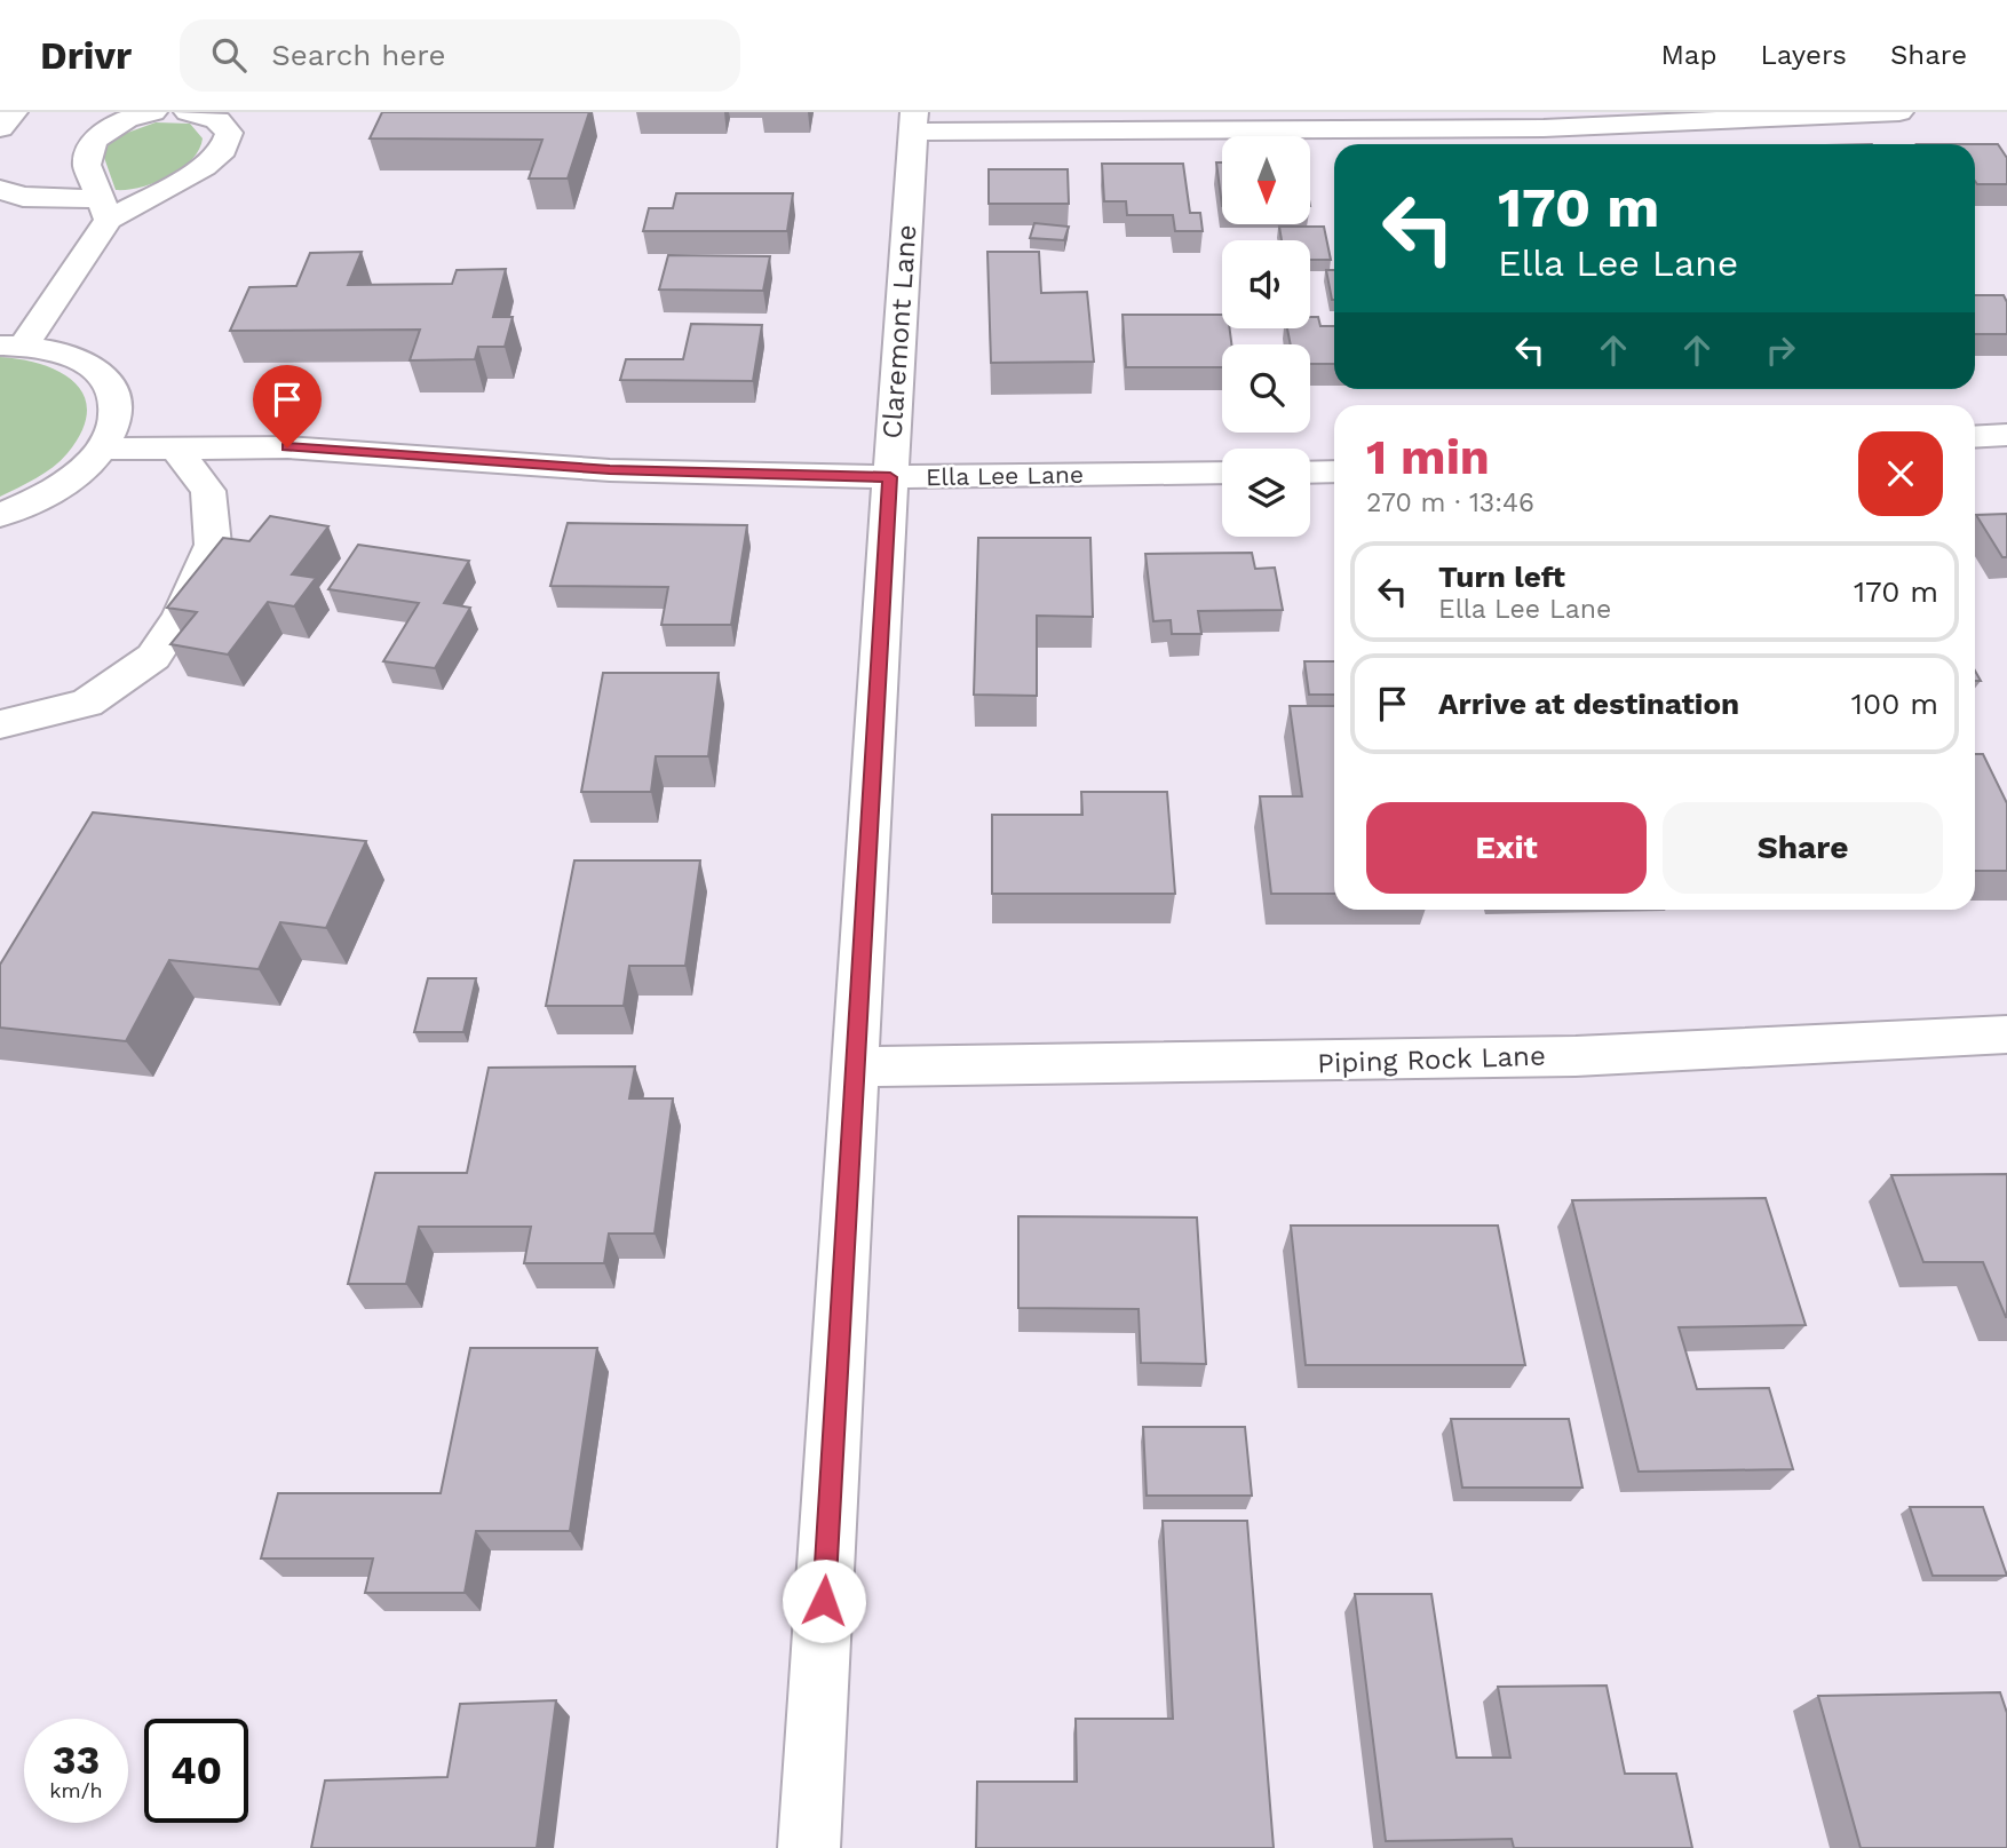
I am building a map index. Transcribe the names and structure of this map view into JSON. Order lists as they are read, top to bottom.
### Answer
{
  "streets": {
    "street": ["Claremont Lane", "Ella Lee Lane", "Piping Rock Lane"]
  },
  "crossings": [
    ["Claremont Lane", "Ella Lee Lane"],
    ["Claremont Lane", "Piping Rock Lane"]
  ],
  "north": "bottom",
  "page": {
    "header": "Drivr",
    "search": "Search here",
    "nav": ["Map", "Layers", "Share"],
    "turn": ["170 m", "Ella Lee Lane"],
    "heading": ["1 min", "270 m · 13:46"],
    "list": [
      {
        "name": "Turn left",
        "note": "Ella Lee Lane",
        "value": "170 m"
      },
      {
        "name": "Arrive at destination",
        "value": "100 m"
      }
    ],
    "buttons": ["Exit", "Share"],
    "speed": "33 km/h",
    "limit": "40"
  }
}
